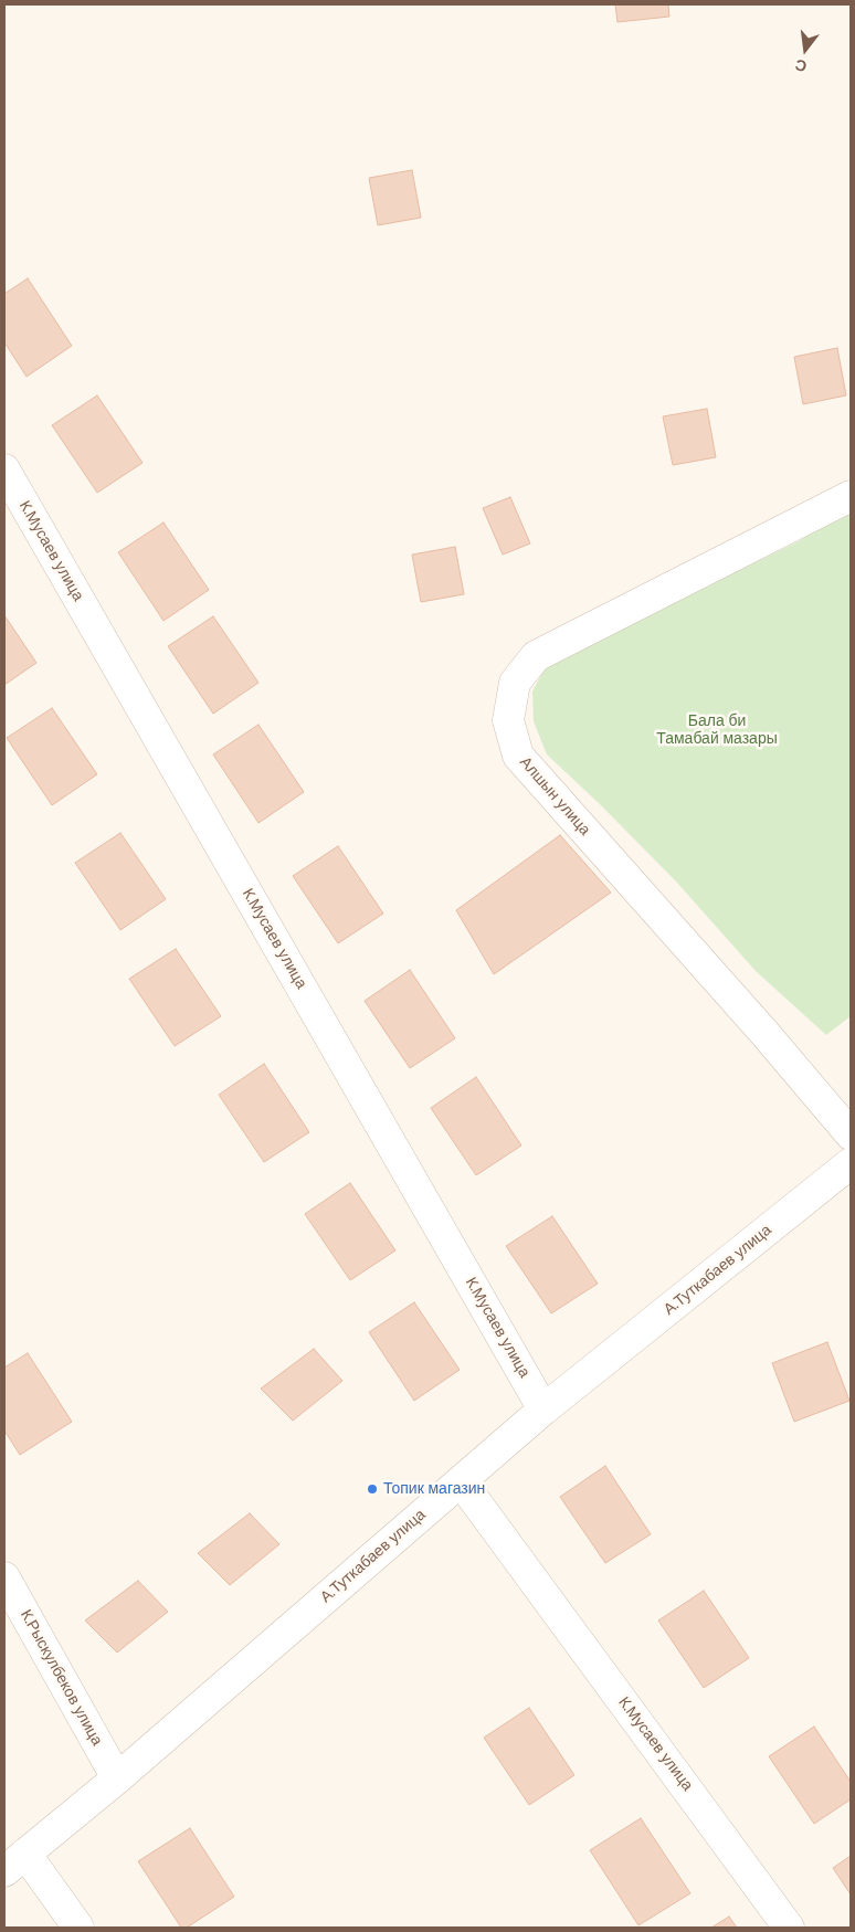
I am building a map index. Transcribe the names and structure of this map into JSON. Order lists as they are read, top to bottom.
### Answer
{
  "streets": {
    "street": [
      "К.Мусаев улица",
      "Алшын улица",
      "А.Туткабаев улица",
      "К.Рыскулбеков улица"
    ]
  },
  "crossings": [
    ["К.Мусаев улица", "А.Туткабаев улица"],
    ["А.Туткабаев улица", "К.Рыскулбеков улица"]
  ],
  "parks": ["Бала би Тамабай мазары"],
  "places": ["Топик магазин"],
  "north": "bottom"
}
